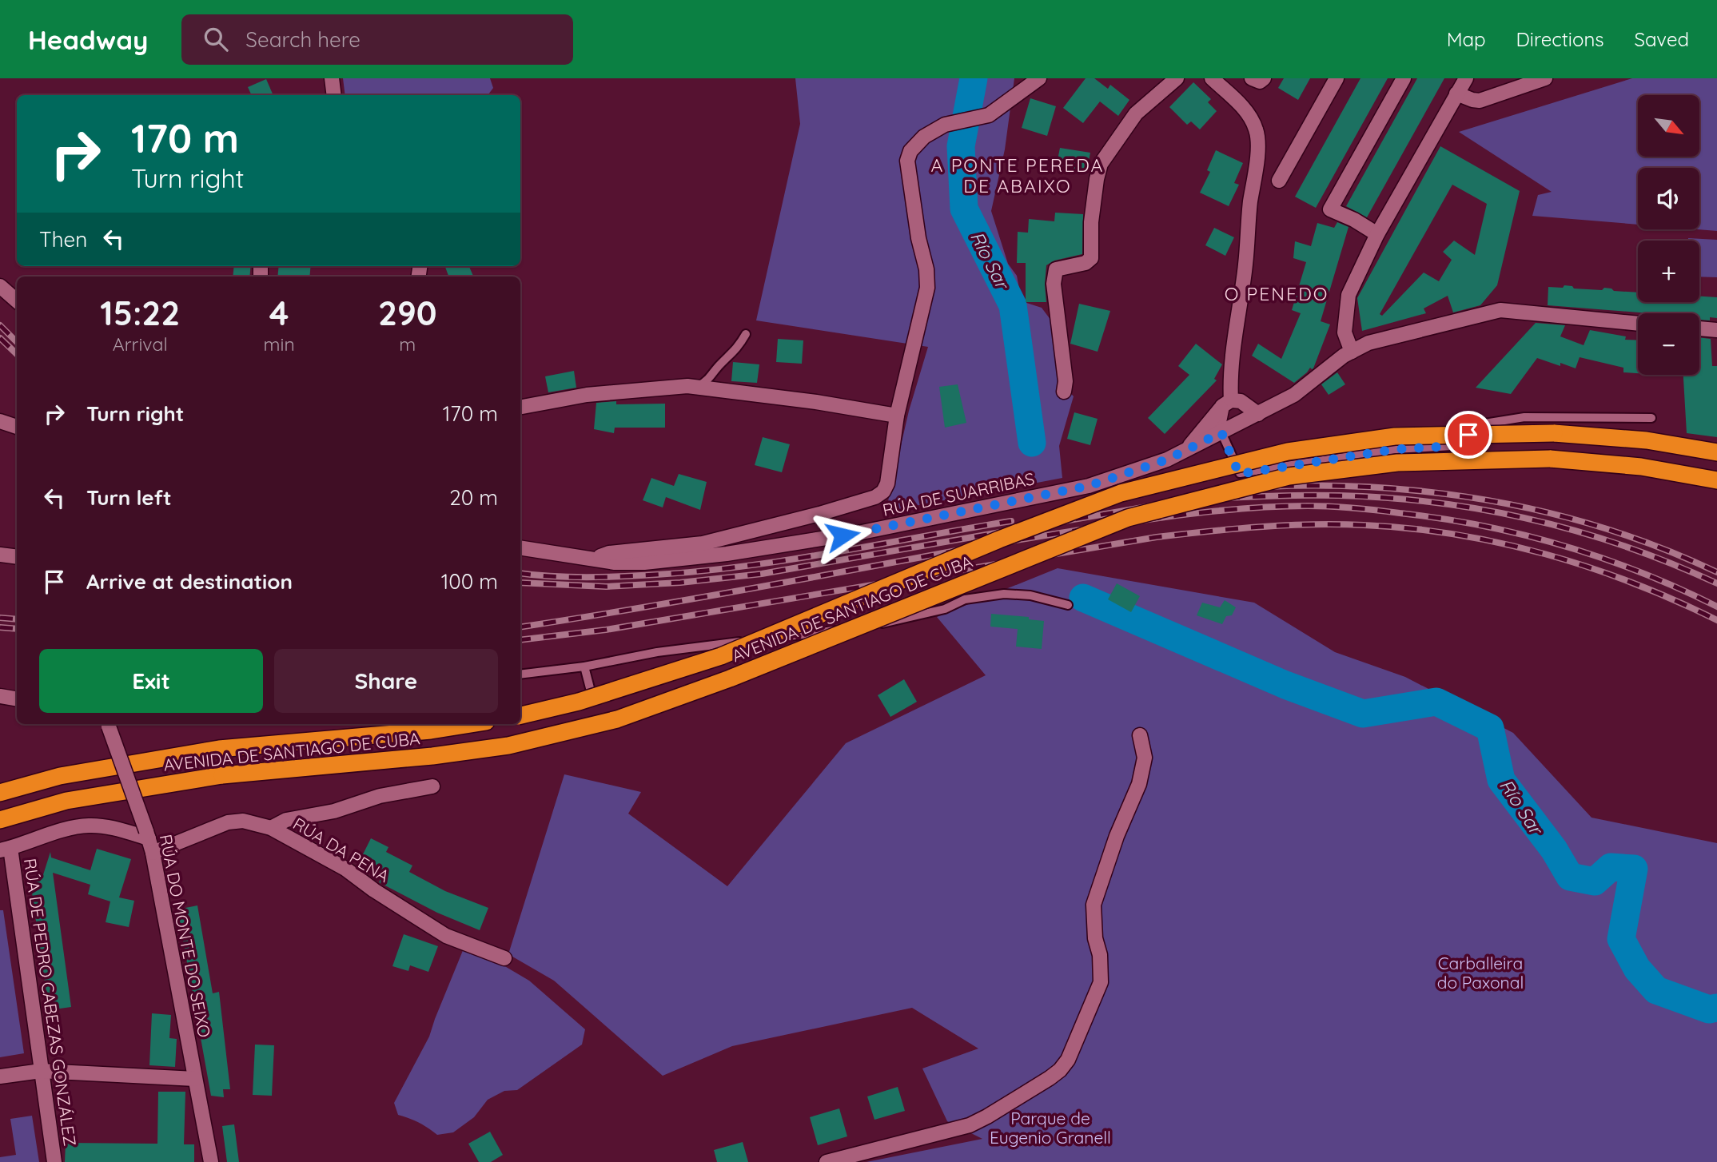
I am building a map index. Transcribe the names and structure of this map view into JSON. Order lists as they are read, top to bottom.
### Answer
{
  "streets": {
    "highway": ["AVENIDA DE SANTIAGO DE CUBA"],
    "street": [
      "RÚA DE SUARRIBAS",
      "RÚA DA PENA",
      "RÚA DO MONTE DO SEIXO",
      "RÚA DE PEDRO CABEZAS GONZÁLEZ"
    ]
  },
  "crossings": [
    ["RÚA DA PENA", "RÚA DO MONTE DO SEIXO"]
  ],
  "districts": ["A PONTE PEREDA DE ABAIXO", "O PENEDO"],
  "water": ["Río Sar"],
  "parks": ["Carballeira do Paxonal", "Parque de Eugenio Granell"],
  "north": "bottom right",
  "page": {
    "header": "Headway",
    "search": "Search here",
    "nav": ["Map", "Directions", "Saved"],
    "map_buttons": ["+", "−"],
    "turn": ["170 m", "Turn right"],
    "then": "Then",
    "eta": [
      "15:22",
      "Arrival",
      "4",
      "min",
      "290",
      "m"
    ],
    "list": [
      {
        "name": "Turn right",
        "value": "170 m"
      },
      {
        "name": "Turn left",
        "value": "20 m"
      },
      {
        "name": "Arrive at destination",
        "value": "100 m"
      }
    ],
    "buttons": ["Exit", "Share"]
  }
}
